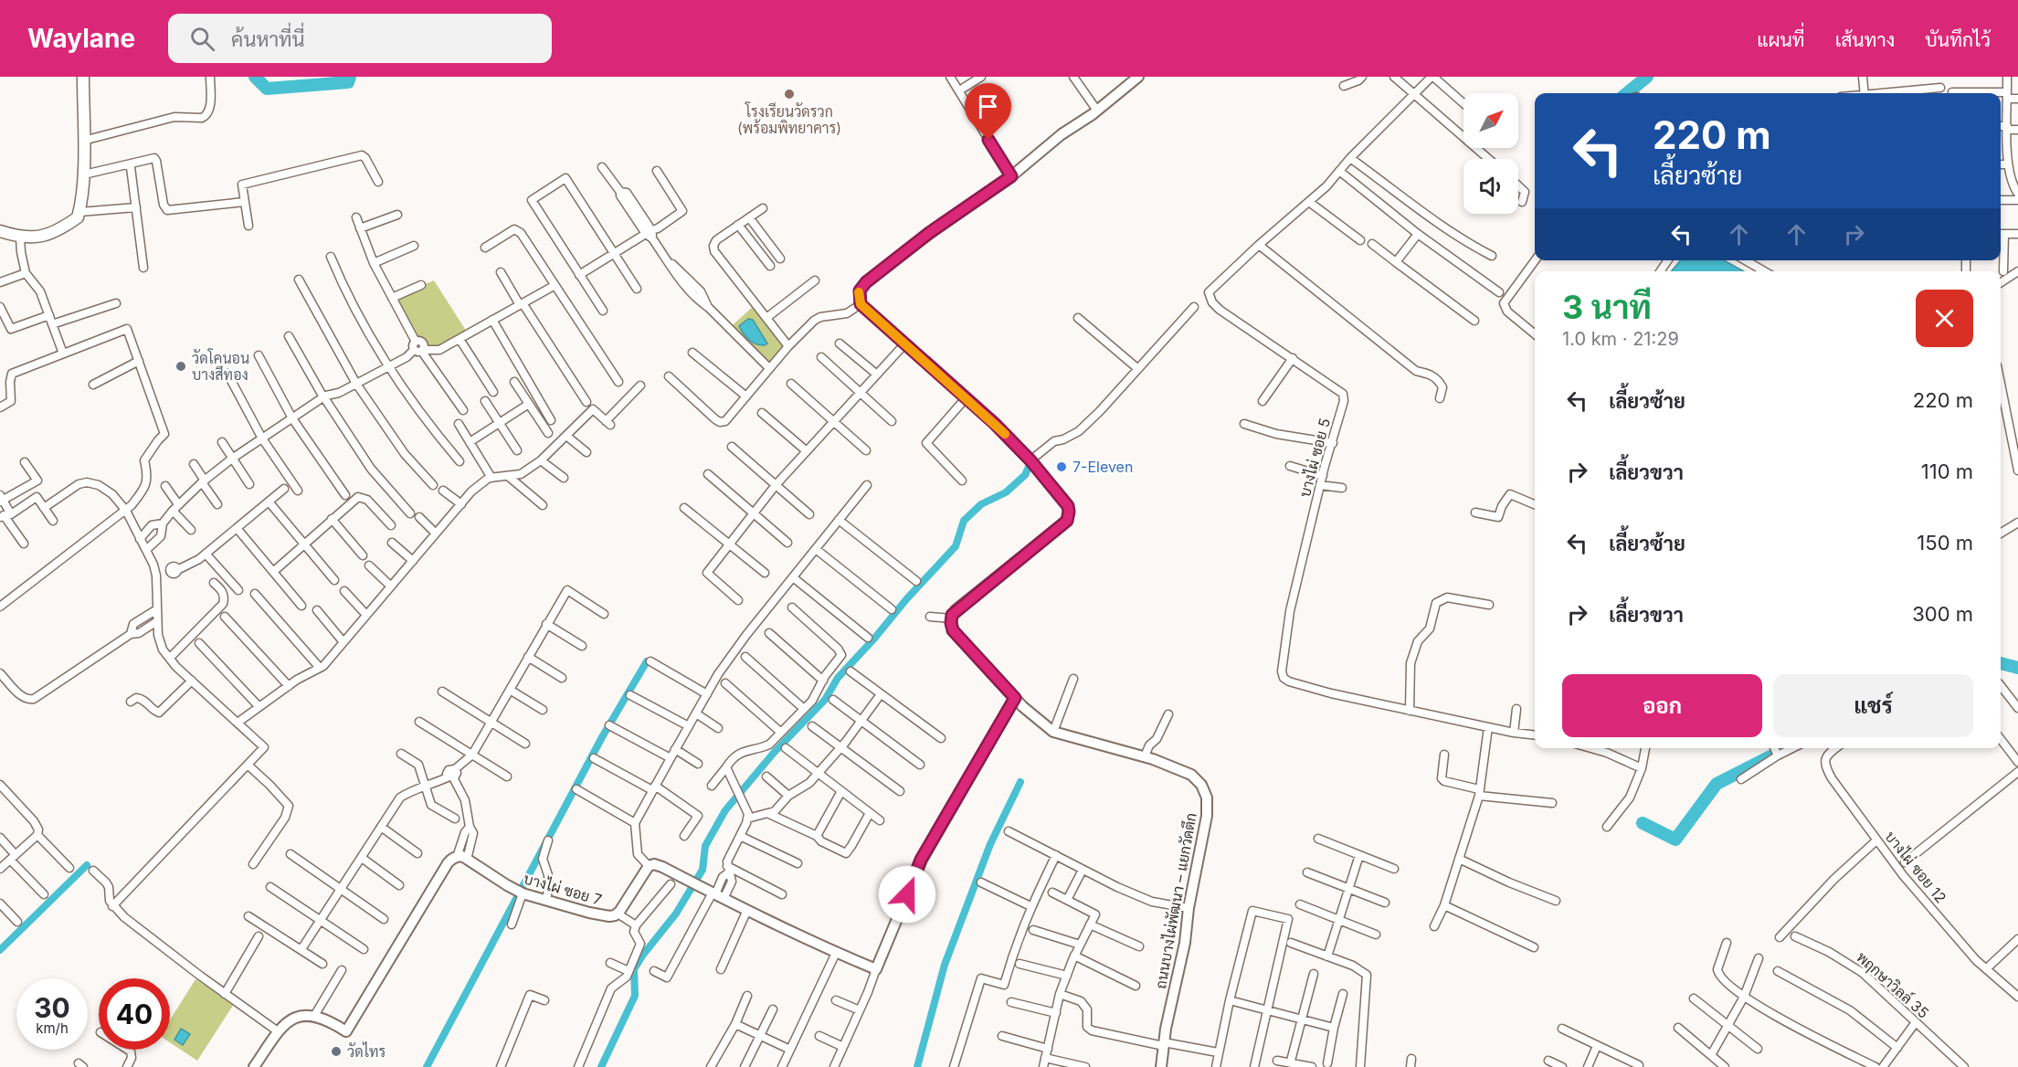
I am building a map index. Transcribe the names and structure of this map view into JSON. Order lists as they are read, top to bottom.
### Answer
{
  "streets": {
    "street": [
      "บางไผ่ ซอย 5",
      "บางไผ่ ซอย 12",
      "บางไผ่ ซอย 7",
      "ถนนบางไผ่พัฒนา – แยกวัดตึก",
      "พฤกษาวิลล์ 35"
    ]
  },
  "places": [
    "โรงเรียนวัดรวก (พร้อมพิทยาคาร)",
    "วัดโคนอน บางสีทอง",
    "7-Eleven",
    "วัดไทร"
  ],
  "north": "top right",
  "page": {
    "header": "Waylane",
    "search": "ค้นหาที่นี่",
    "nav": ["แผนที่", "เส้นทาง", "บันทึกไว้"],
    "turn": ["220 m", "เลี้ยวซ้าย"],
    "heading": ["3 นาที", "1.0 km · 21:29"],
    "list": [
      {
        "name": "เลี้ยวซ้าย",
        "value": "220 m"
      },
      {
        "name": "เลี้ยวขวา",
        "value": "110 m"
      },
      {
        "name": "เลี้ยวซ้าย",
        "value": "150 m"
      },
      {
        "name": "เลี้ยวขวา",
        "value": "300 m"
      }
    ],
    "buttons": ["ออก", "แชร์"],
    "speed": "30 km/h",
    "limit": "40"
  }
}
